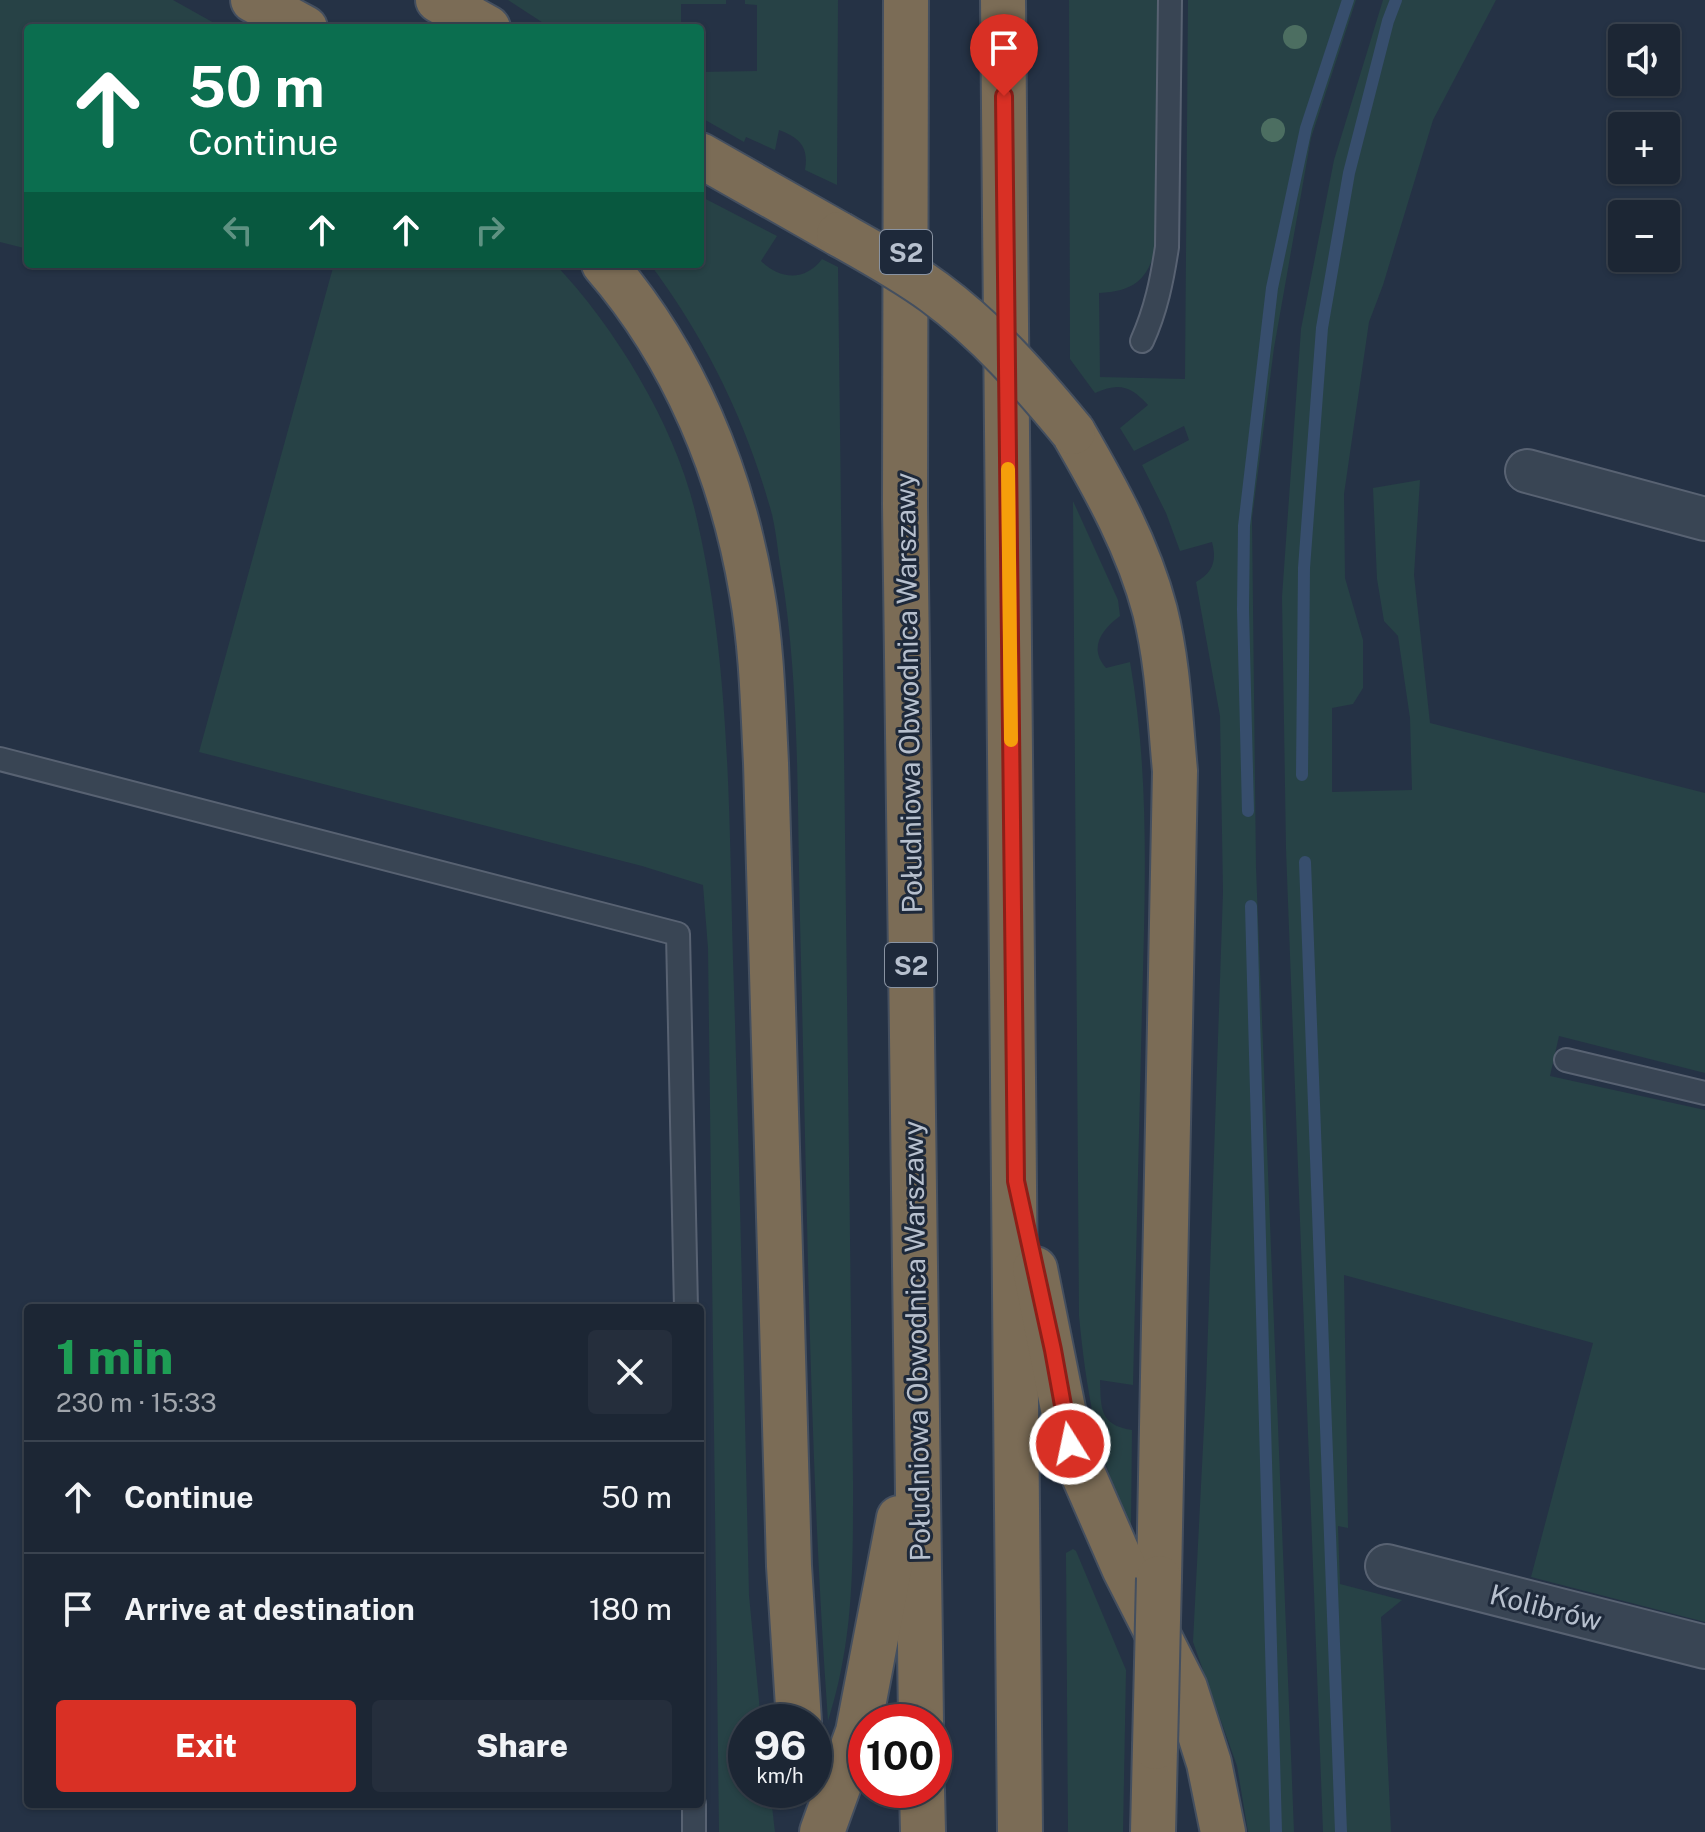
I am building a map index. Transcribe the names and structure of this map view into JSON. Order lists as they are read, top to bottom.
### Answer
{
  "streets": {
    "highway": ["S2", "Południowa Obwodnica Warszawy"],
    "street": ["Kolibrów"]
  },
  "page": {
    "map_buttons": ["+", "−"],
    "turn": ["50 m", "Continue"],
    "heading": ["1 min", "230 m · 15:33"],
    "list": [
      {
        "name": "Continue",
        "value": "50 m"
      },
      {
        "name": "Arrive at destination",
        "value": "180 m"
      }
    ],
    "buttons": ["Exit", "Share"],
    "speed": "96 km/h",
    "limit": "100"
  }
}
